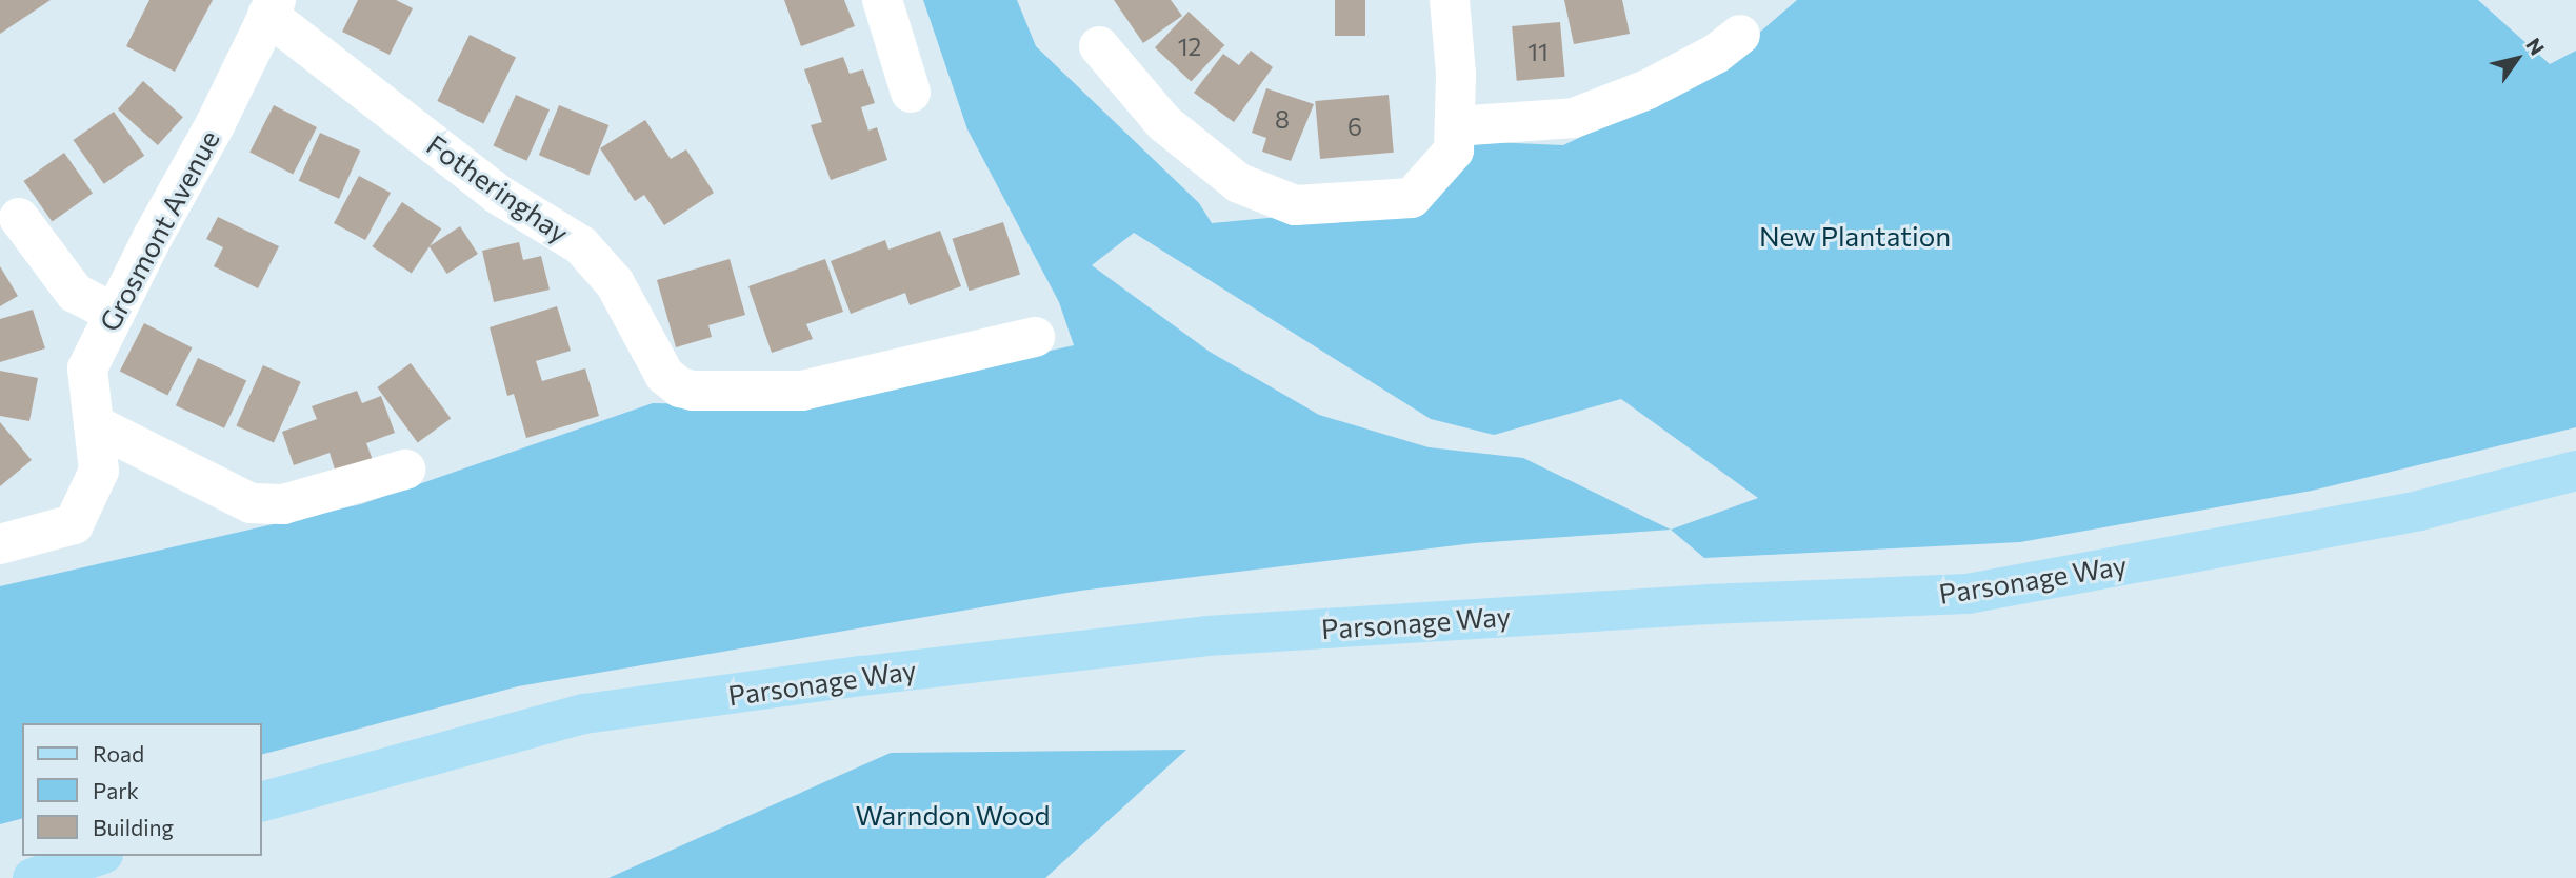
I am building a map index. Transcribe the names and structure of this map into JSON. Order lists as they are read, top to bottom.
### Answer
{
  "streets": {
    "main road": ["Parsonage Way"],
    "street": ["Fotheringhay", "Grosmont Avenue"]
  },
  "crossings": [
    ["Fotheringhay", "Grosmont Avenue"]
  ],
  "parks": ["New Plantation", "Warndon Wood"],
  "house_numbers": [
    "12",
    "11",
    "8",
    "6"
  ],
  "legend": ["Road", "Park", "Building"],
  "north": "top right"
}
